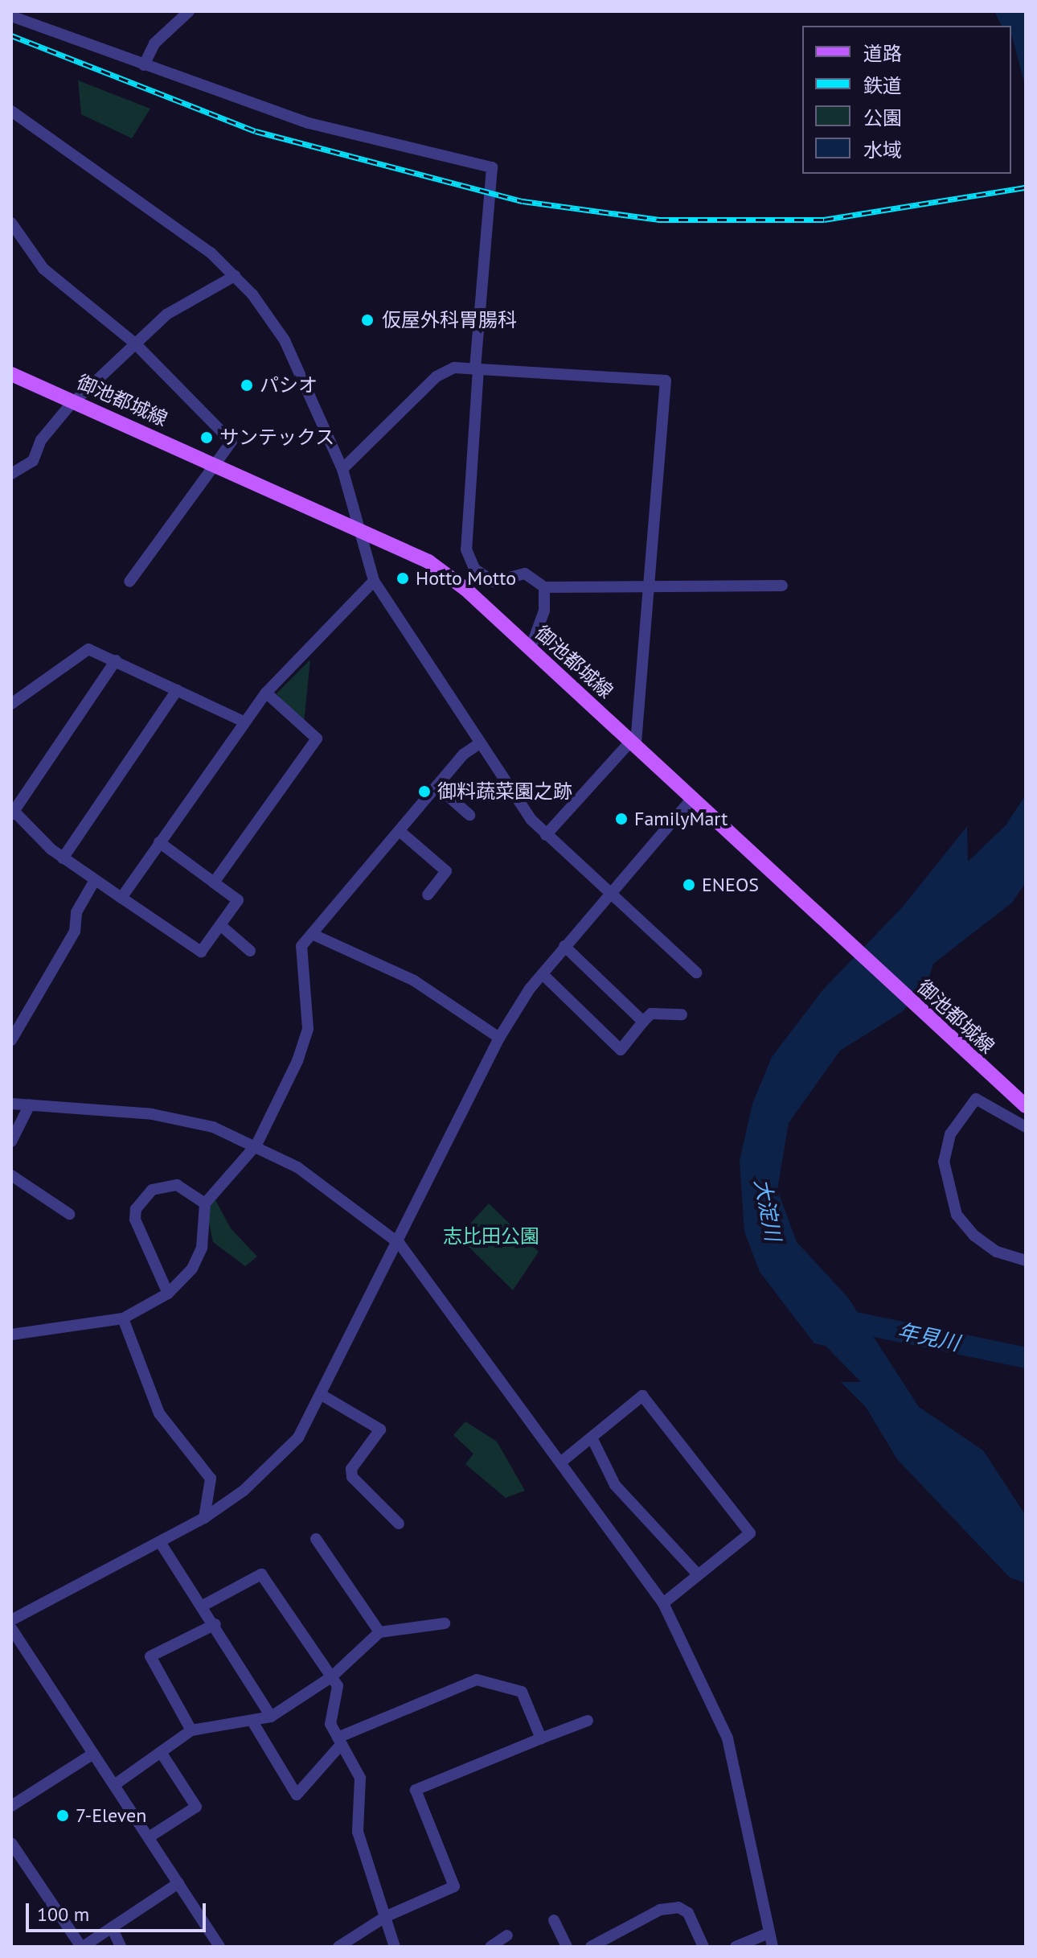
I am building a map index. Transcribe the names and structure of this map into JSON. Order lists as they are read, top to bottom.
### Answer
{
  "streets": {
    "main road": ["御池都城線"]
  },
  "water": ["大淀川", "年見川"],
  "parks": ["志比田公園"],
  "places": [
    "仮屋外科胃腸科",
    "パシオ",
    "サンテックス",
    "Hotto Motto",
    "御料蔬菜園之跡",
    "FamilyMart",
    "ENEOS",
    "7-Eleven"
  ],
  "legend": [
    "道路",
    "鉄道",
    "公園",
    "水域"
  ],
  "scale_bar": "100 m"
}
